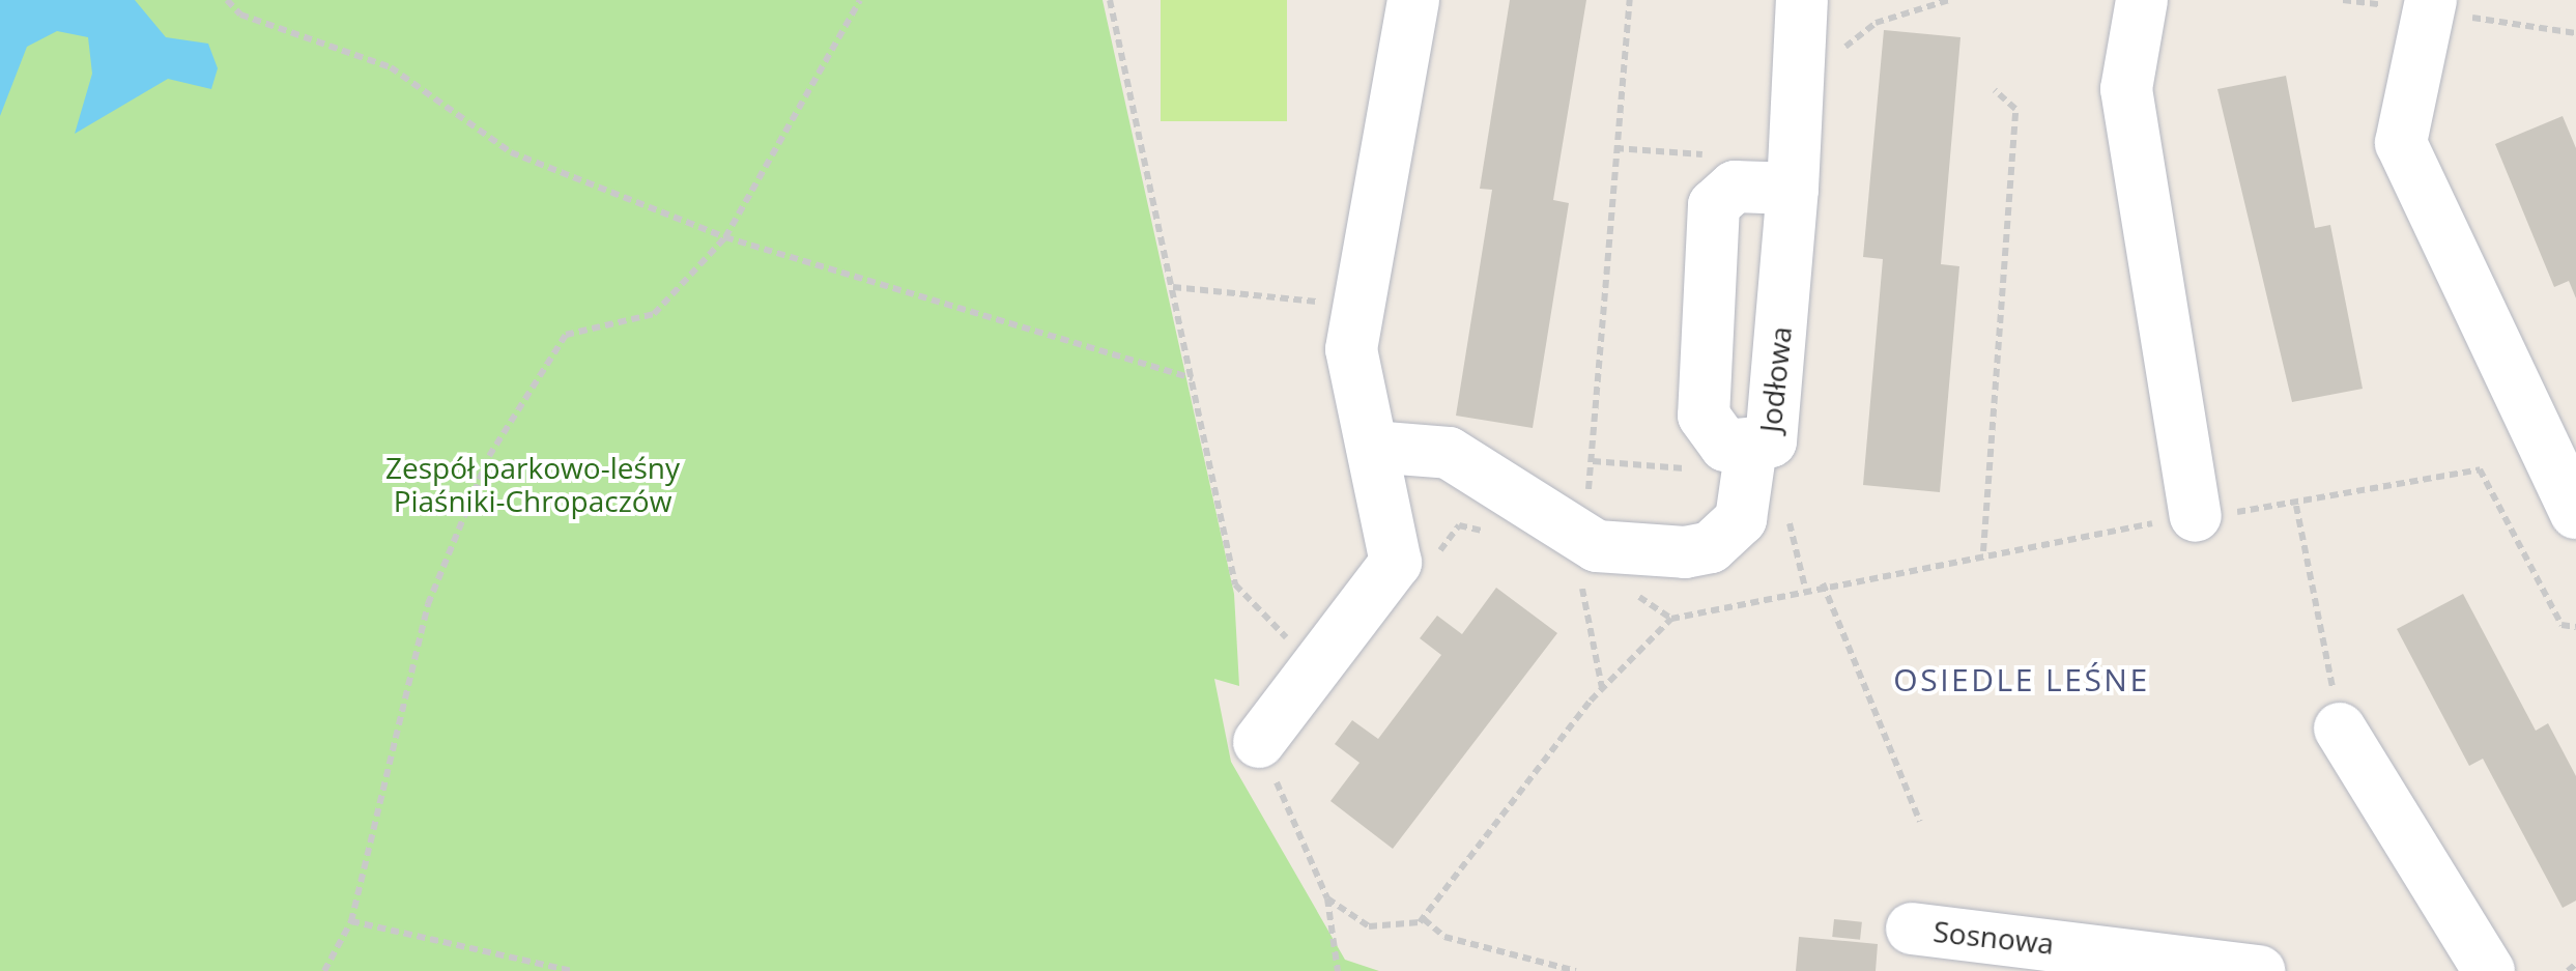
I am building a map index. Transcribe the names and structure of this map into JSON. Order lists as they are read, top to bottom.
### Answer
{
  "streets": {
    "street": ["Jodłowa", "Sosnowa"]
  },
  "districts": ["OSIEDLE LEŚNE"],
  "parks": ["Zespół parkowo-leśny Piaśniki-Chropaczów"]
}
